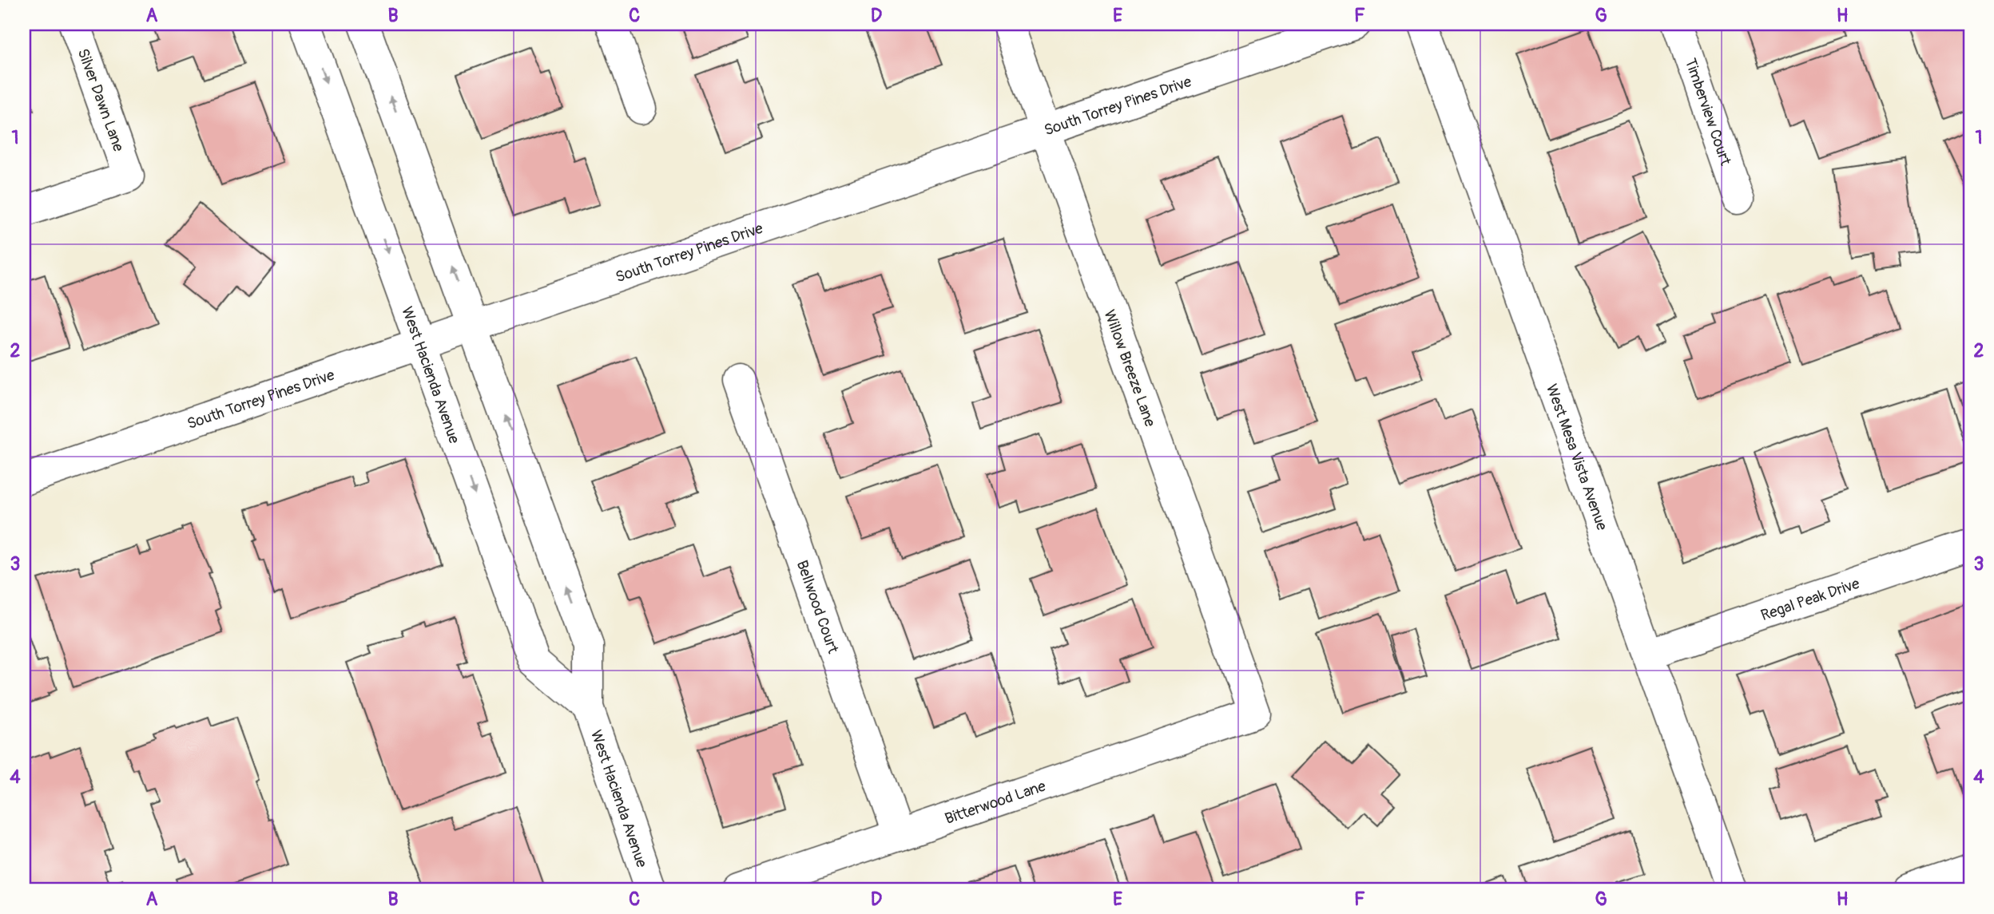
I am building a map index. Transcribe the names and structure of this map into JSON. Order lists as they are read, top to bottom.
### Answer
{
  "streets": {
    "street": [
      "Silver Dawn Lane",
      "South Torrey Pines Drive",
      "Timberview Court",
      "Willow Breeze Lane",
      "West Hacienda Avenue",
      "West Mesa Vista Avenue",
      "Regal Peak Drive",
      "Bellwood Court",
      "Bitterwood Lane"
    ]
  },
  "crossings": [
    ["South Torrey Pines Drive", "Willow Breeze Lane"],
    ["South Torrey Pines Drive", "West Hacienda Avenue"],
    ["Willow Breeze Lane", "Bitterwood Lane"],
    ["West Mesa Vista Avenue", "Regal Peak Drive"],
    ["Bellwood Court", "Bitterwood Lane"]
  ],
  "grid": {
    "columns": [
      "A",
      "B",
      "C",
      "D",
      "E",
      "F",
      "G",
      "H"
    ],
    "rows": [
      "1",
      "2",
      "3",
      "4"
    ]
  }
}
